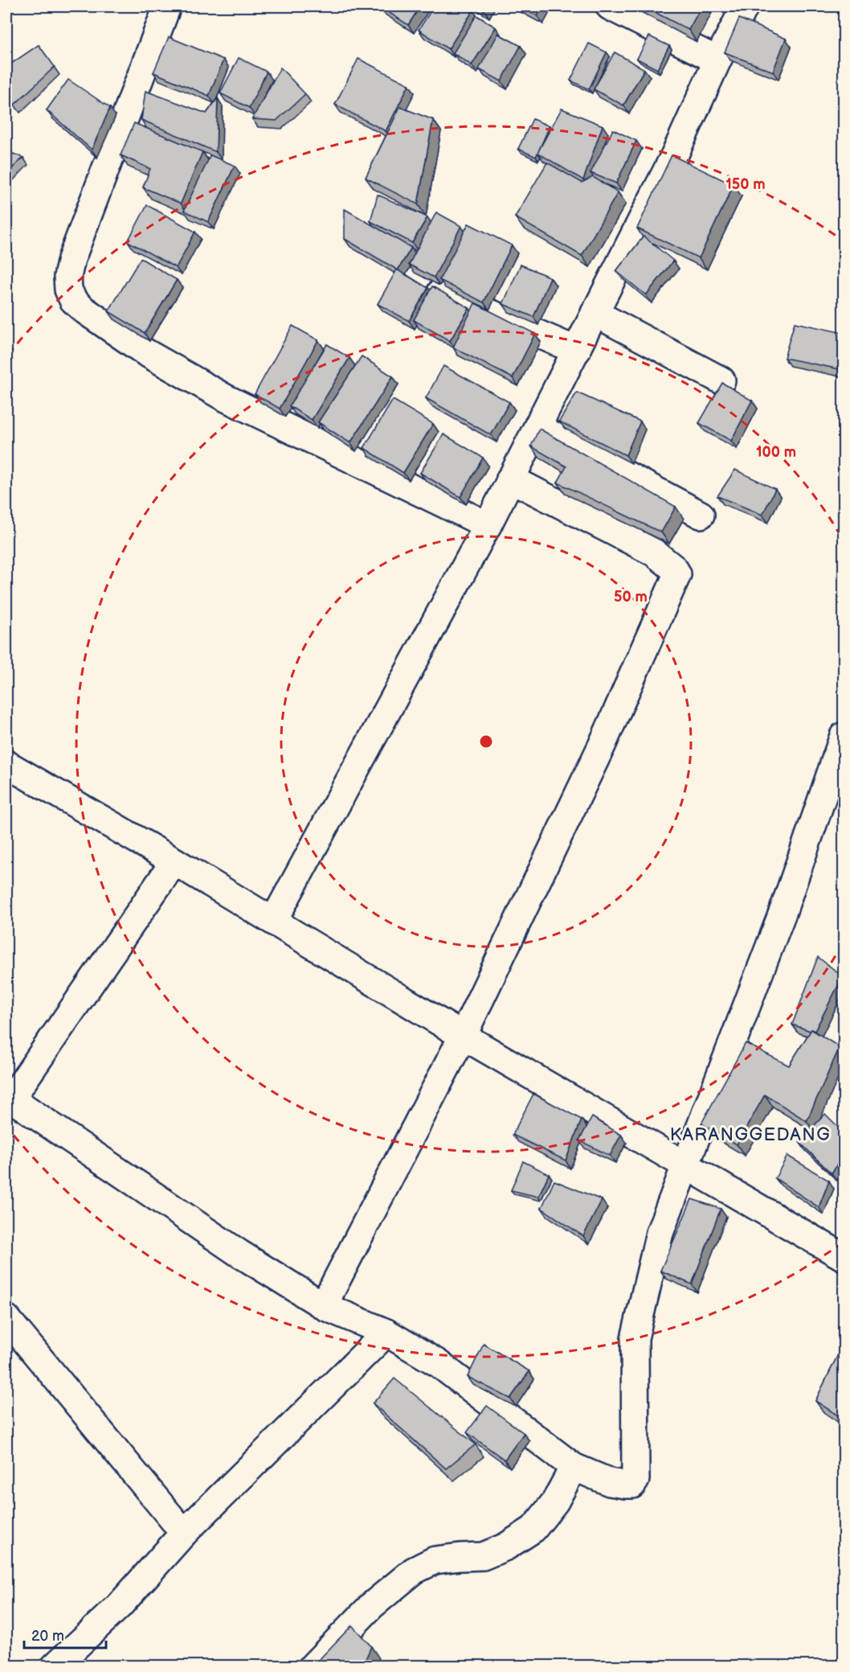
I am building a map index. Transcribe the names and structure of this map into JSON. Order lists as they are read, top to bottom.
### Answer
{
  "districts": ["KARANGGEDANG"],
  "scale_bar": "20 m",
  "rings": ["150 m", "100 m", "50 m"]
}
